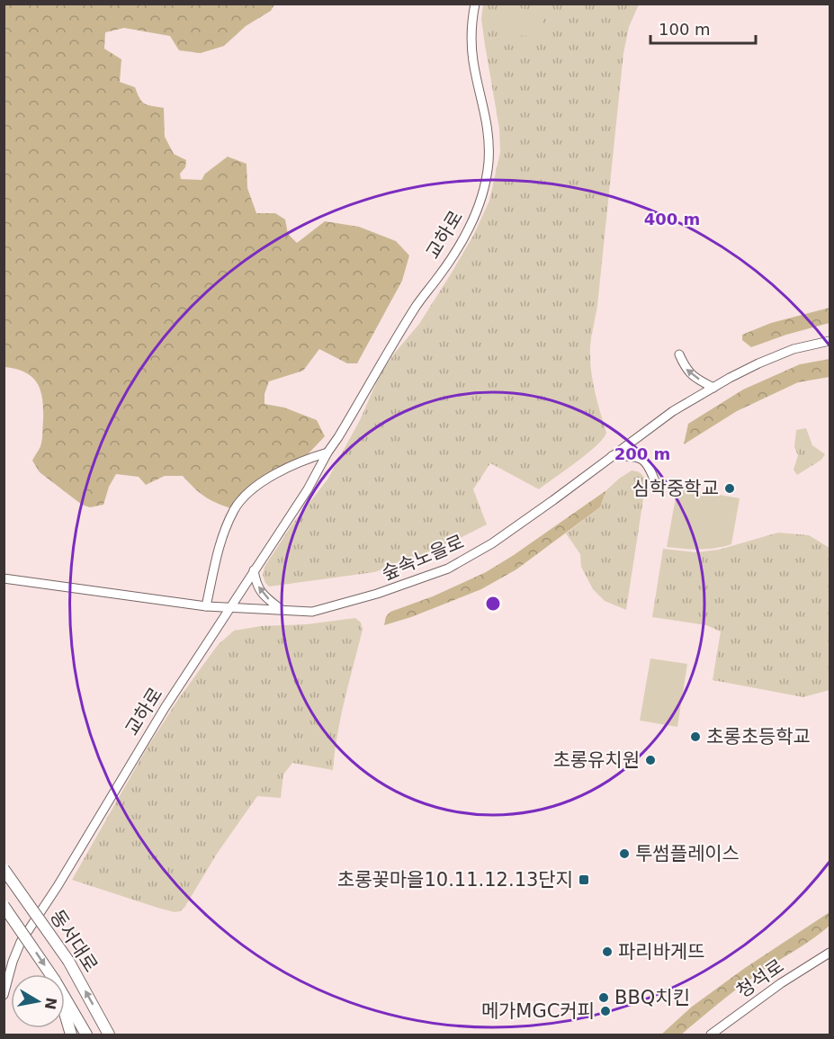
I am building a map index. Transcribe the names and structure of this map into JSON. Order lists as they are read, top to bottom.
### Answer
{
  "streets": {
    "highway": ["동서대로"],
    "street": ["교하로", "숲속노을로", "청석로"]
  },
  "crossings": [
    ["교하로", "숲속노을로"]
  ],
  "places": {
    "other": [
      "심학중학교",
      "초롱초등학교",
      "초롱유치원",
      "투썸플레이스",
      "파리바게뜨",
      "BBQ치킨",
      "메가MGC커피"
    ],
    "transit": ["초롱꽃마을10.11.12.13단지"]
  },
  "scale_bar": "100 m",
  "north": "right",
  "rings": ["400 m", "200 m"]
}
